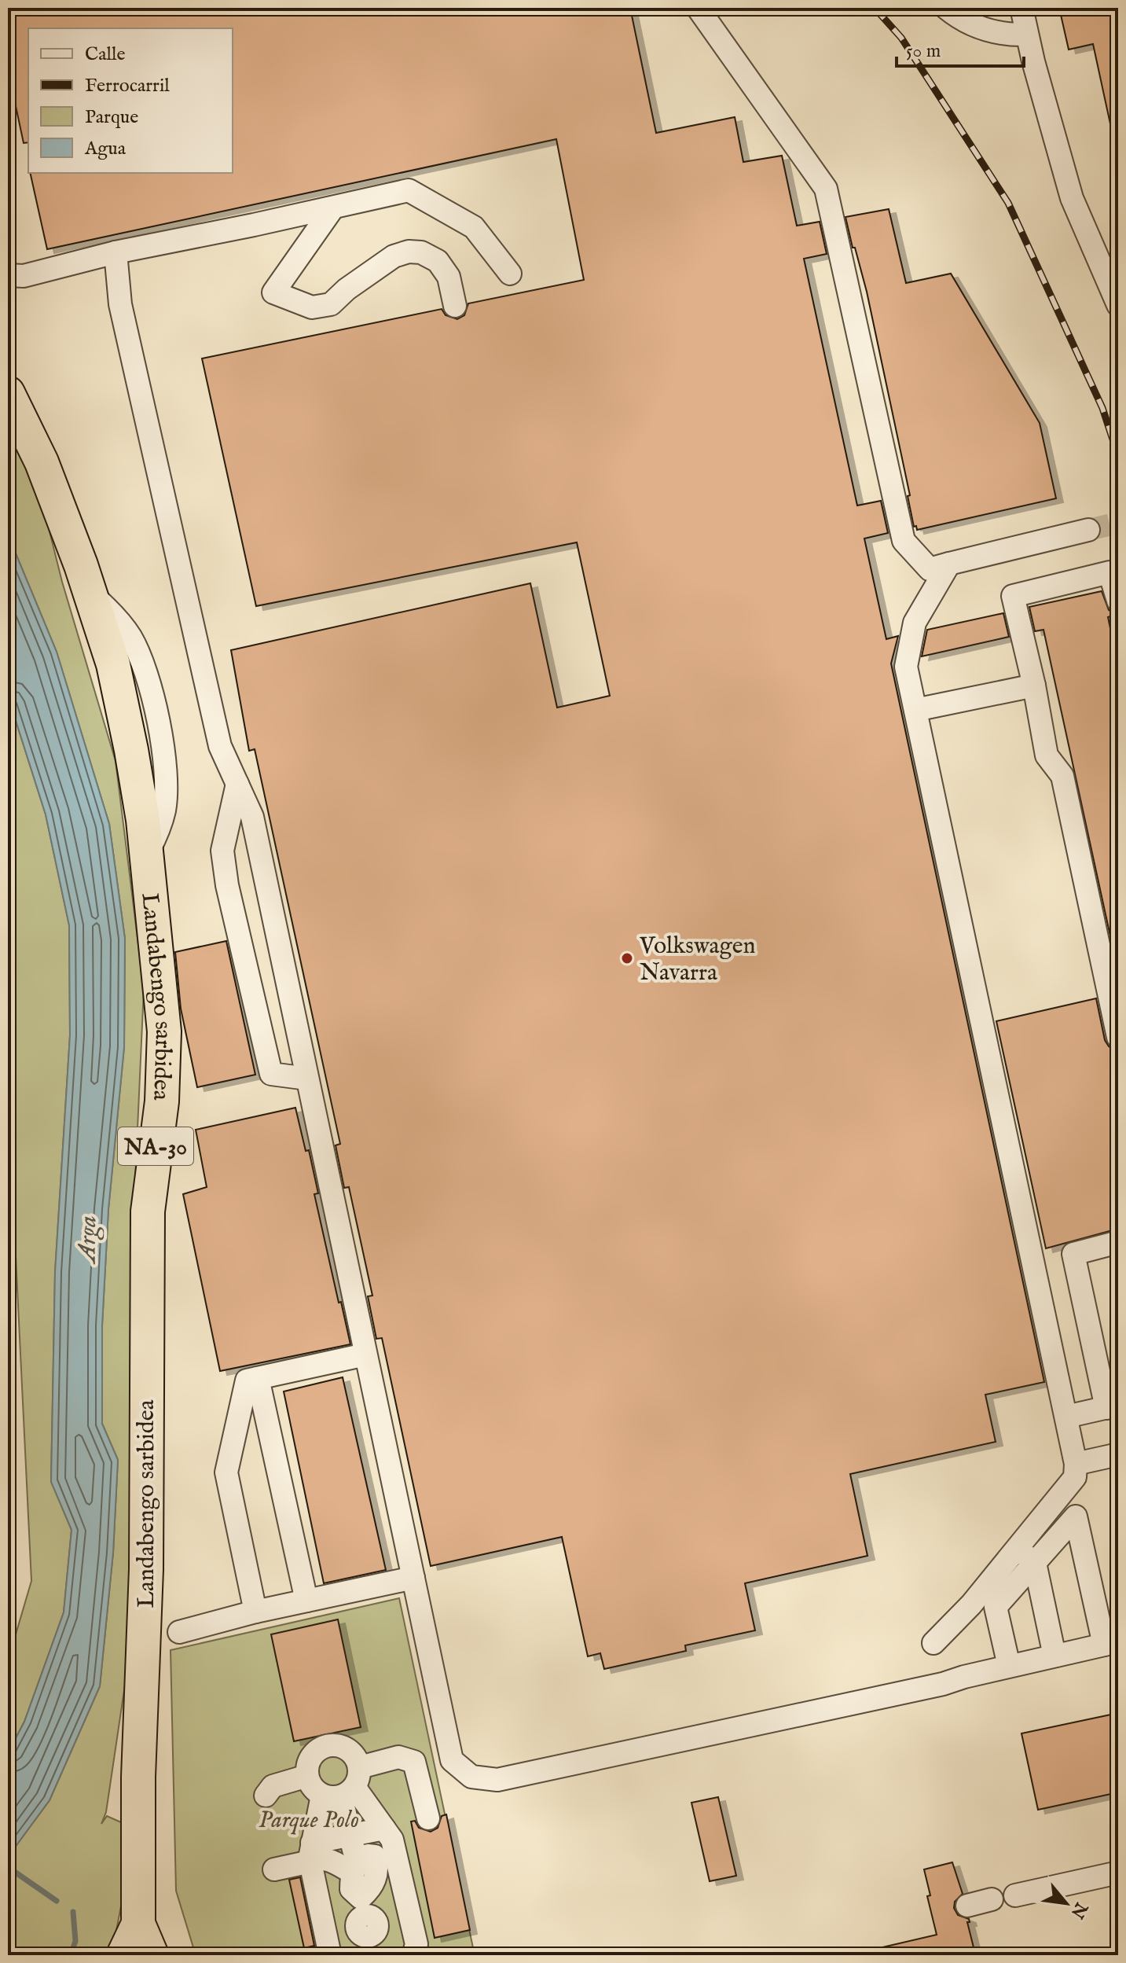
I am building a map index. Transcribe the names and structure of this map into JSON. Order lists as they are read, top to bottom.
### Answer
{
  "streets": {
    "highway": ["Landabengo sarbidea", "NA-30"]
  },
  "water": ["Arga"],
  "parks": ["Parque Polo"],
  "places": ["Volkswagen Navarra"],
  "legend": [
    "Calle",
    "Ferrocarril",
    "Parque",
    "Agua"
  ],
  "scale_bar": "50 m",
  "north": "bottom right"
}
